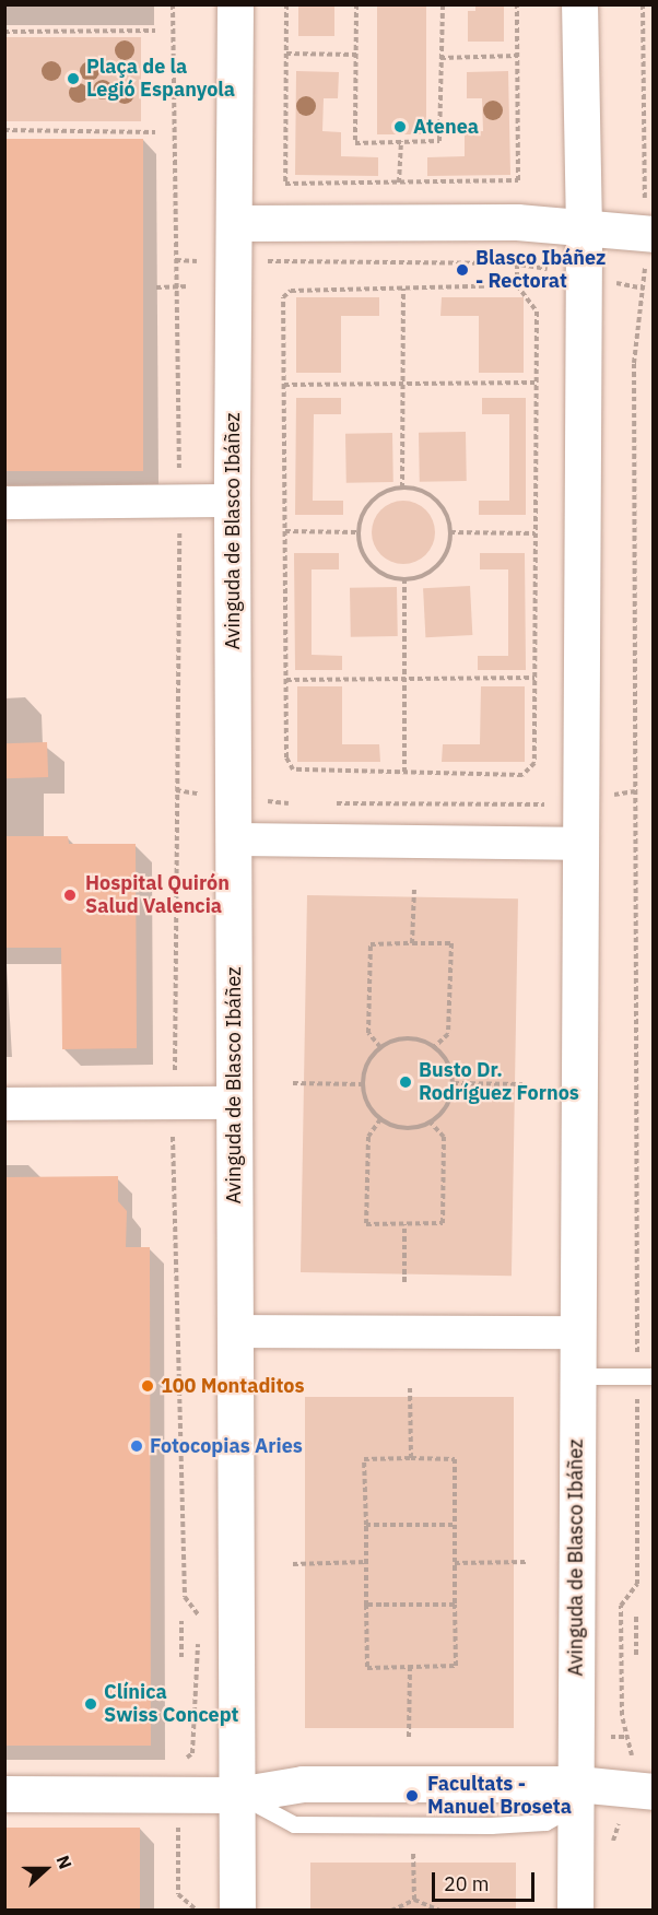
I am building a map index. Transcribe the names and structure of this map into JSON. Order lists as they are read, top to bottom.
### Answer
{
  "streets": {
    "main road": ["Avinguda de Blasco Ibáñez"]
  },
  "places": [
    "Plaça de la Legió Espanyola",
    "Atenea",
    "Blasco Ibáñez - Rectorat",
    "Hospital Quirón Salud Valencia",
    "Busto Dr. Rodríguez Fornos",
    "100 Montaditos",
    "Fotocopias Aries",
    "Clínica Swiss Concept",
    "Facultats - Manuel Broseta"
  ],
  "scale_bar": "20 m",
  "north": "right"
}
